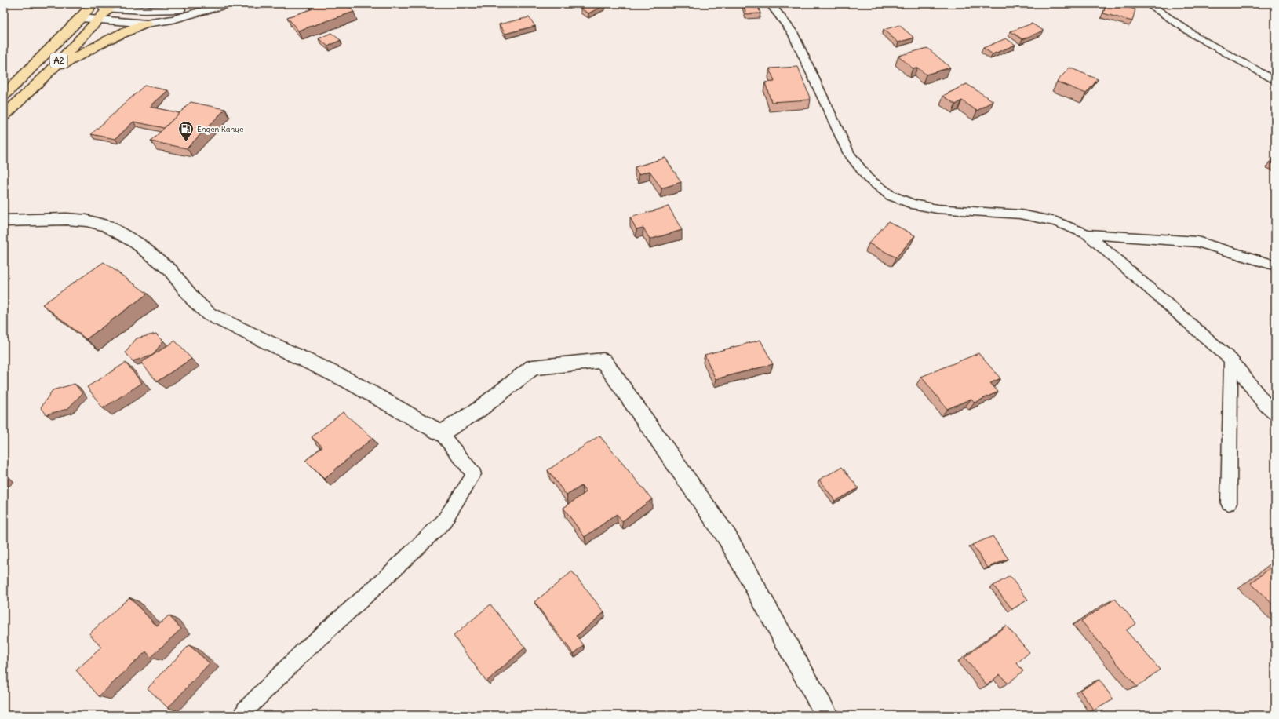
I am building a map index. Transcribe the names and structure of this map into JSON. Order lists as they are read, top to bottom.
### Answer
{
  "streets": {
    "highway": ["A2"]
  },
  "places": {
    "fuel station": ["Engen Kanye"]
  }
}
